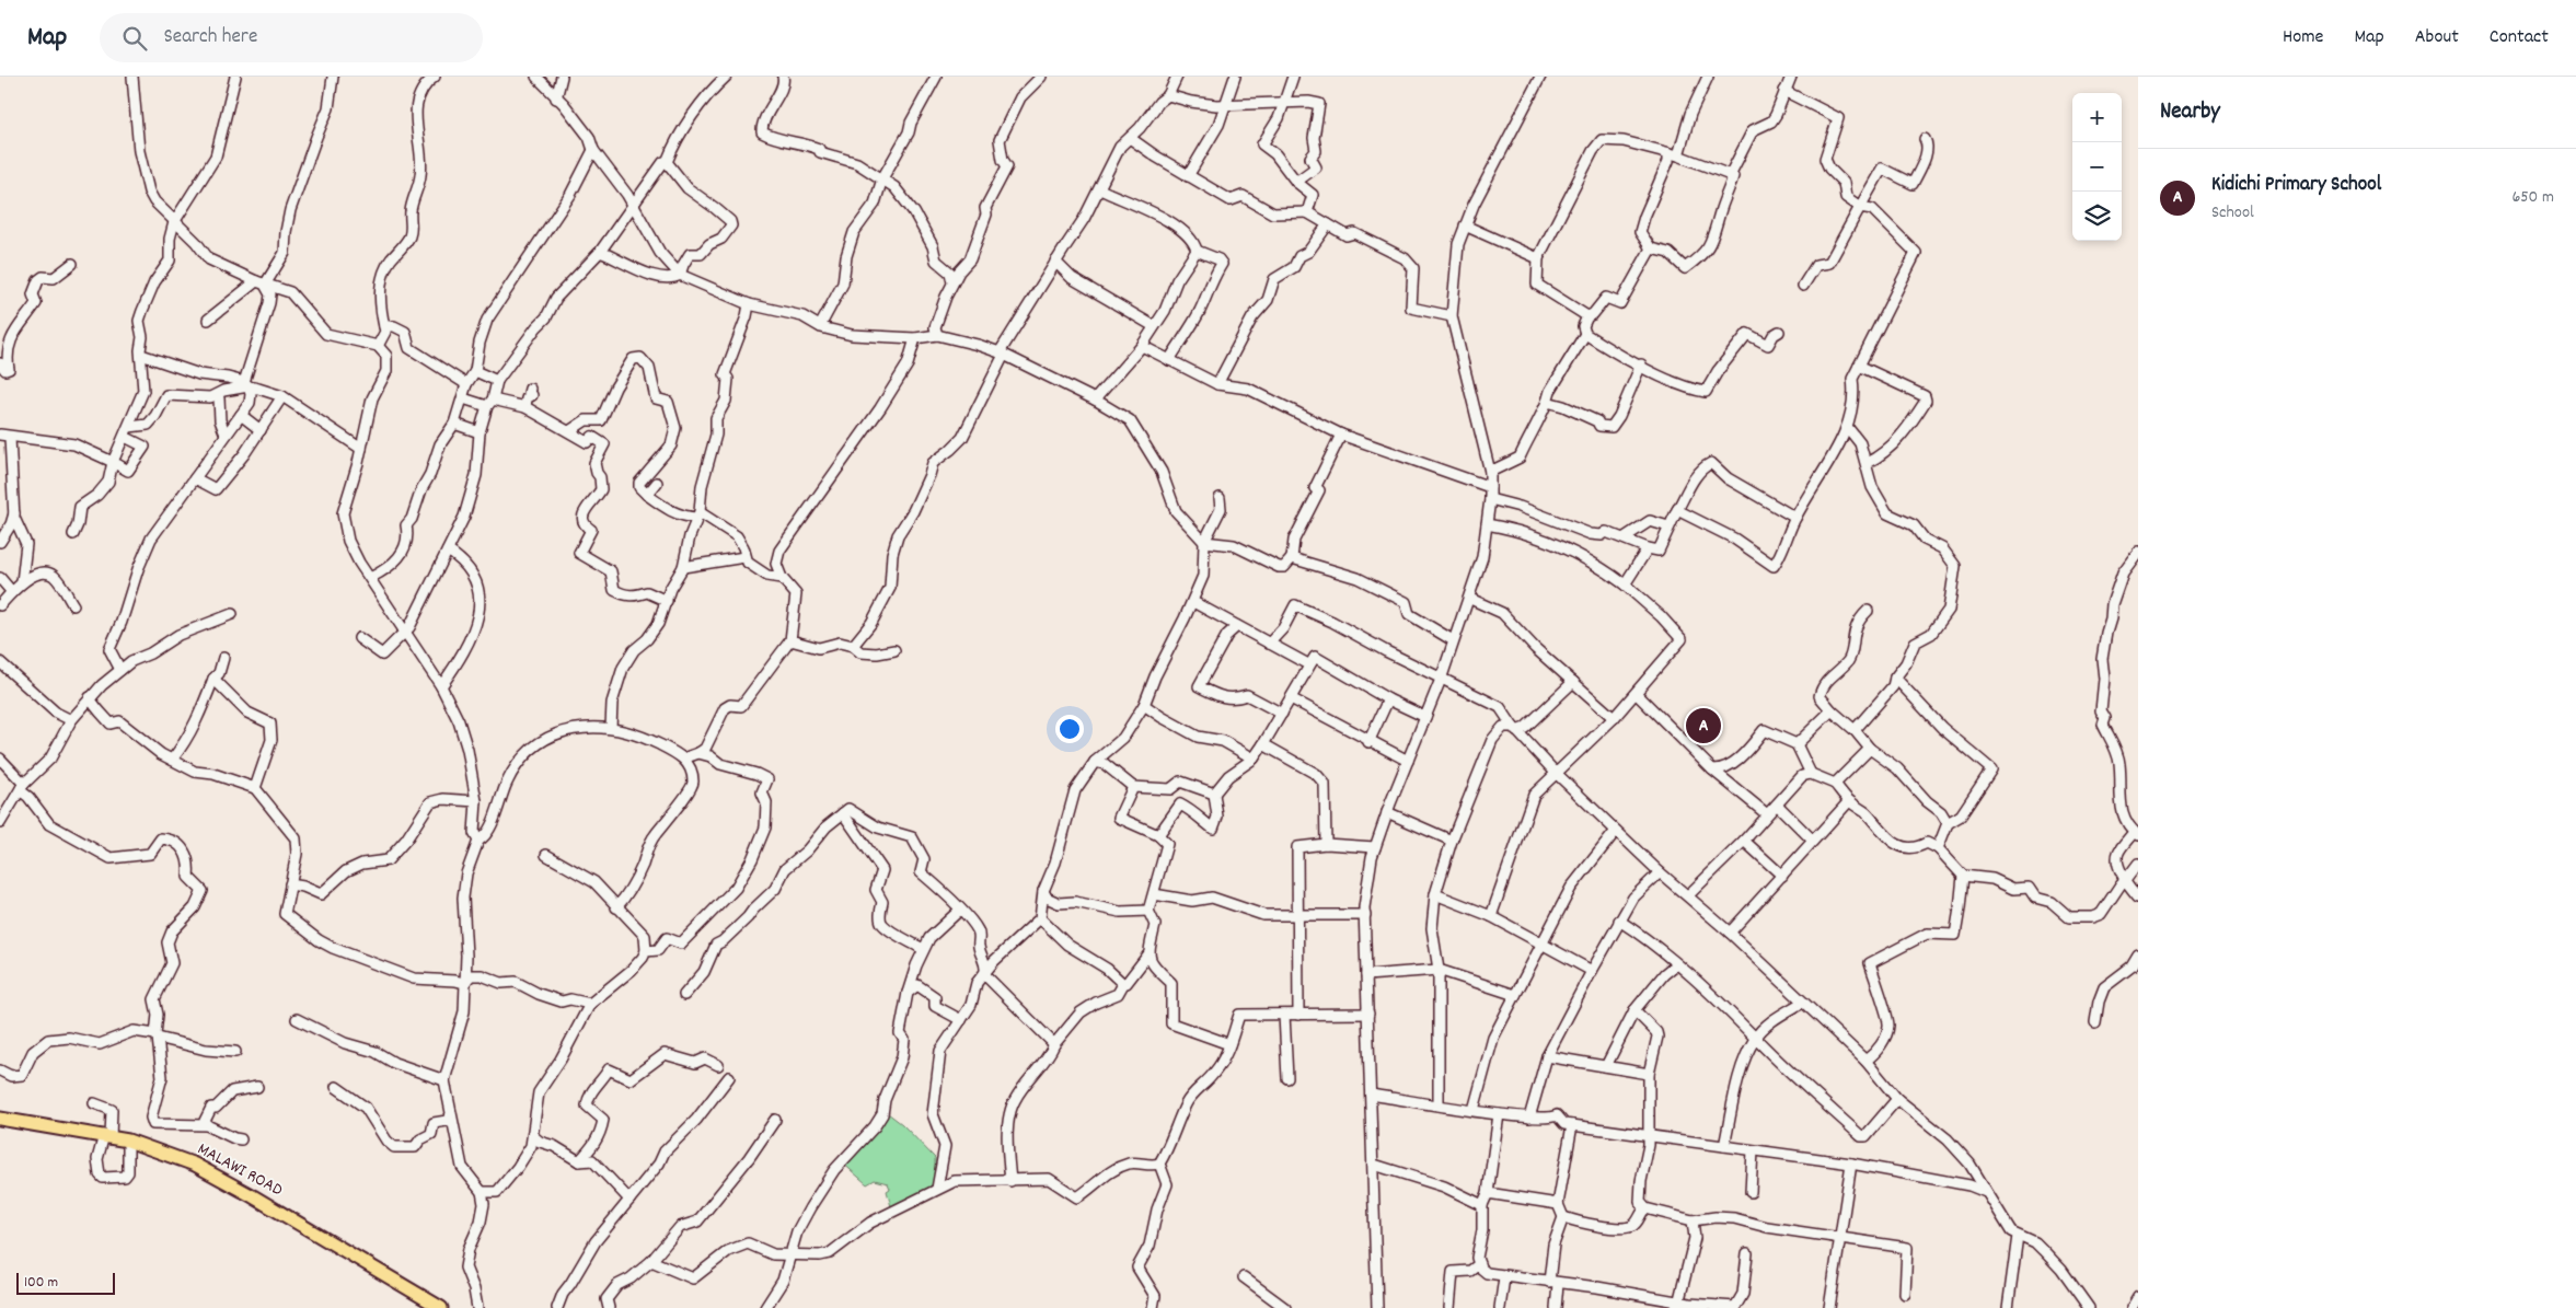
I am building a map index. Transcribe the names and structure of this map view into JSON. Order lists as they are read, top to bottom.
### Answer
{
  "streets": {
    "main road": ["MALAWI ROAD"]
  },
  "scale_bar": "100 m",
  "page": {
    "header": "Map",
    "search": "Search here",
    "nav": [
      "Home",
      "Map",
      "About",
      "Contact"
    ],
    "heading": "Nearby",
    "map_buttons": ["+", "−"],
    "list": [
      {
        "mark": "A",
        "name": "Kidichi Primary School",
        "note": "School",
        "value": "650 m"
      }
    ],
    "pins": "A",
    "scale": "100 m"
  }
}
